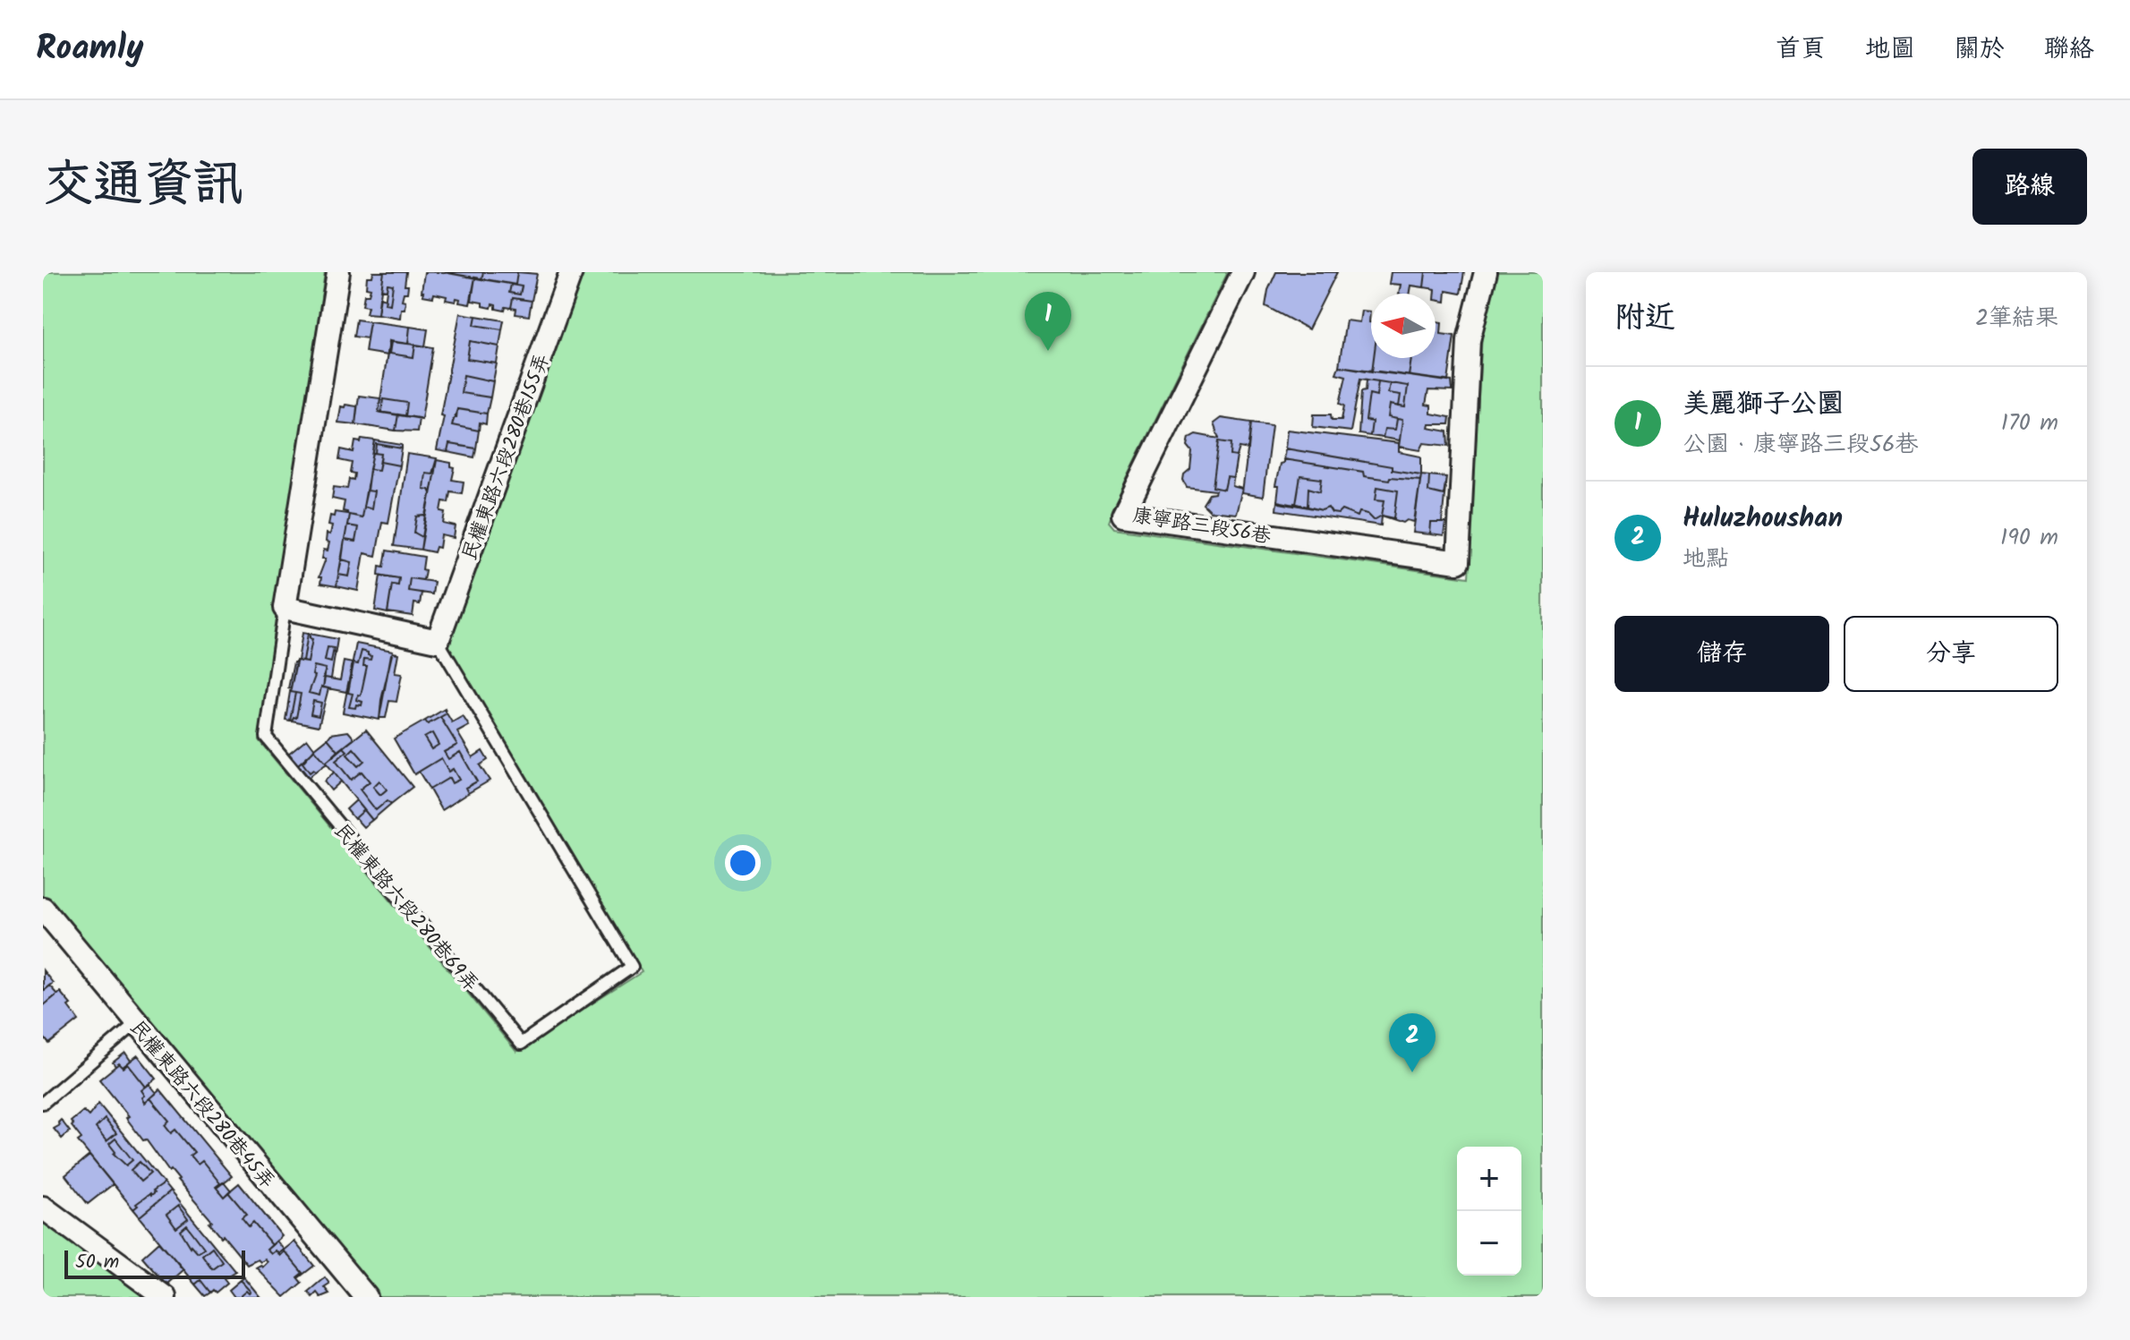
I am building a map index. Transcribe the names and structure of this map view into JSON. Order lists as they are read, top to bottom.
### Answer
{
  "streets": {
    "street": [
      "民權東路六段280巷155弄",
      "康寧路三段56巷",
      "民權東路六段280巷69弄",
      "民權東路六段280巷45弄"
    ]
  },
  "crossings": [
    ["民權東路六段280巷155弄", "民權東路六段280巷69弄"]
  ],
  "scale_bar": "50 m",
  "north": "left",
  "page": {
    "header": "Roamly",
    "nav": [
      "首頁",
      "地圖",
      "關於",
      "聯絡"
    ],
    "title": "交通資訊",
    "buttons": [
      "路線",
      ["儲存", "分享"]
    ],
    "heading": ["附近", "2筆結果"],
    "pins": ["1", "2"],
    "list": [
      {
        "mark": "1",
        "name": "美麗獅子公圜",
        "note": "公園 · 康寧路三段56巷",
        "value": "170 m"
      },
      {
        "mark": "2",
        "name": "Huluzhoushan",
        "note": "地點",
        "value": "190 m"
      }
    ],
    "map_buttons": ["+", "−"],
    "scale": "50 m"
  }
}
